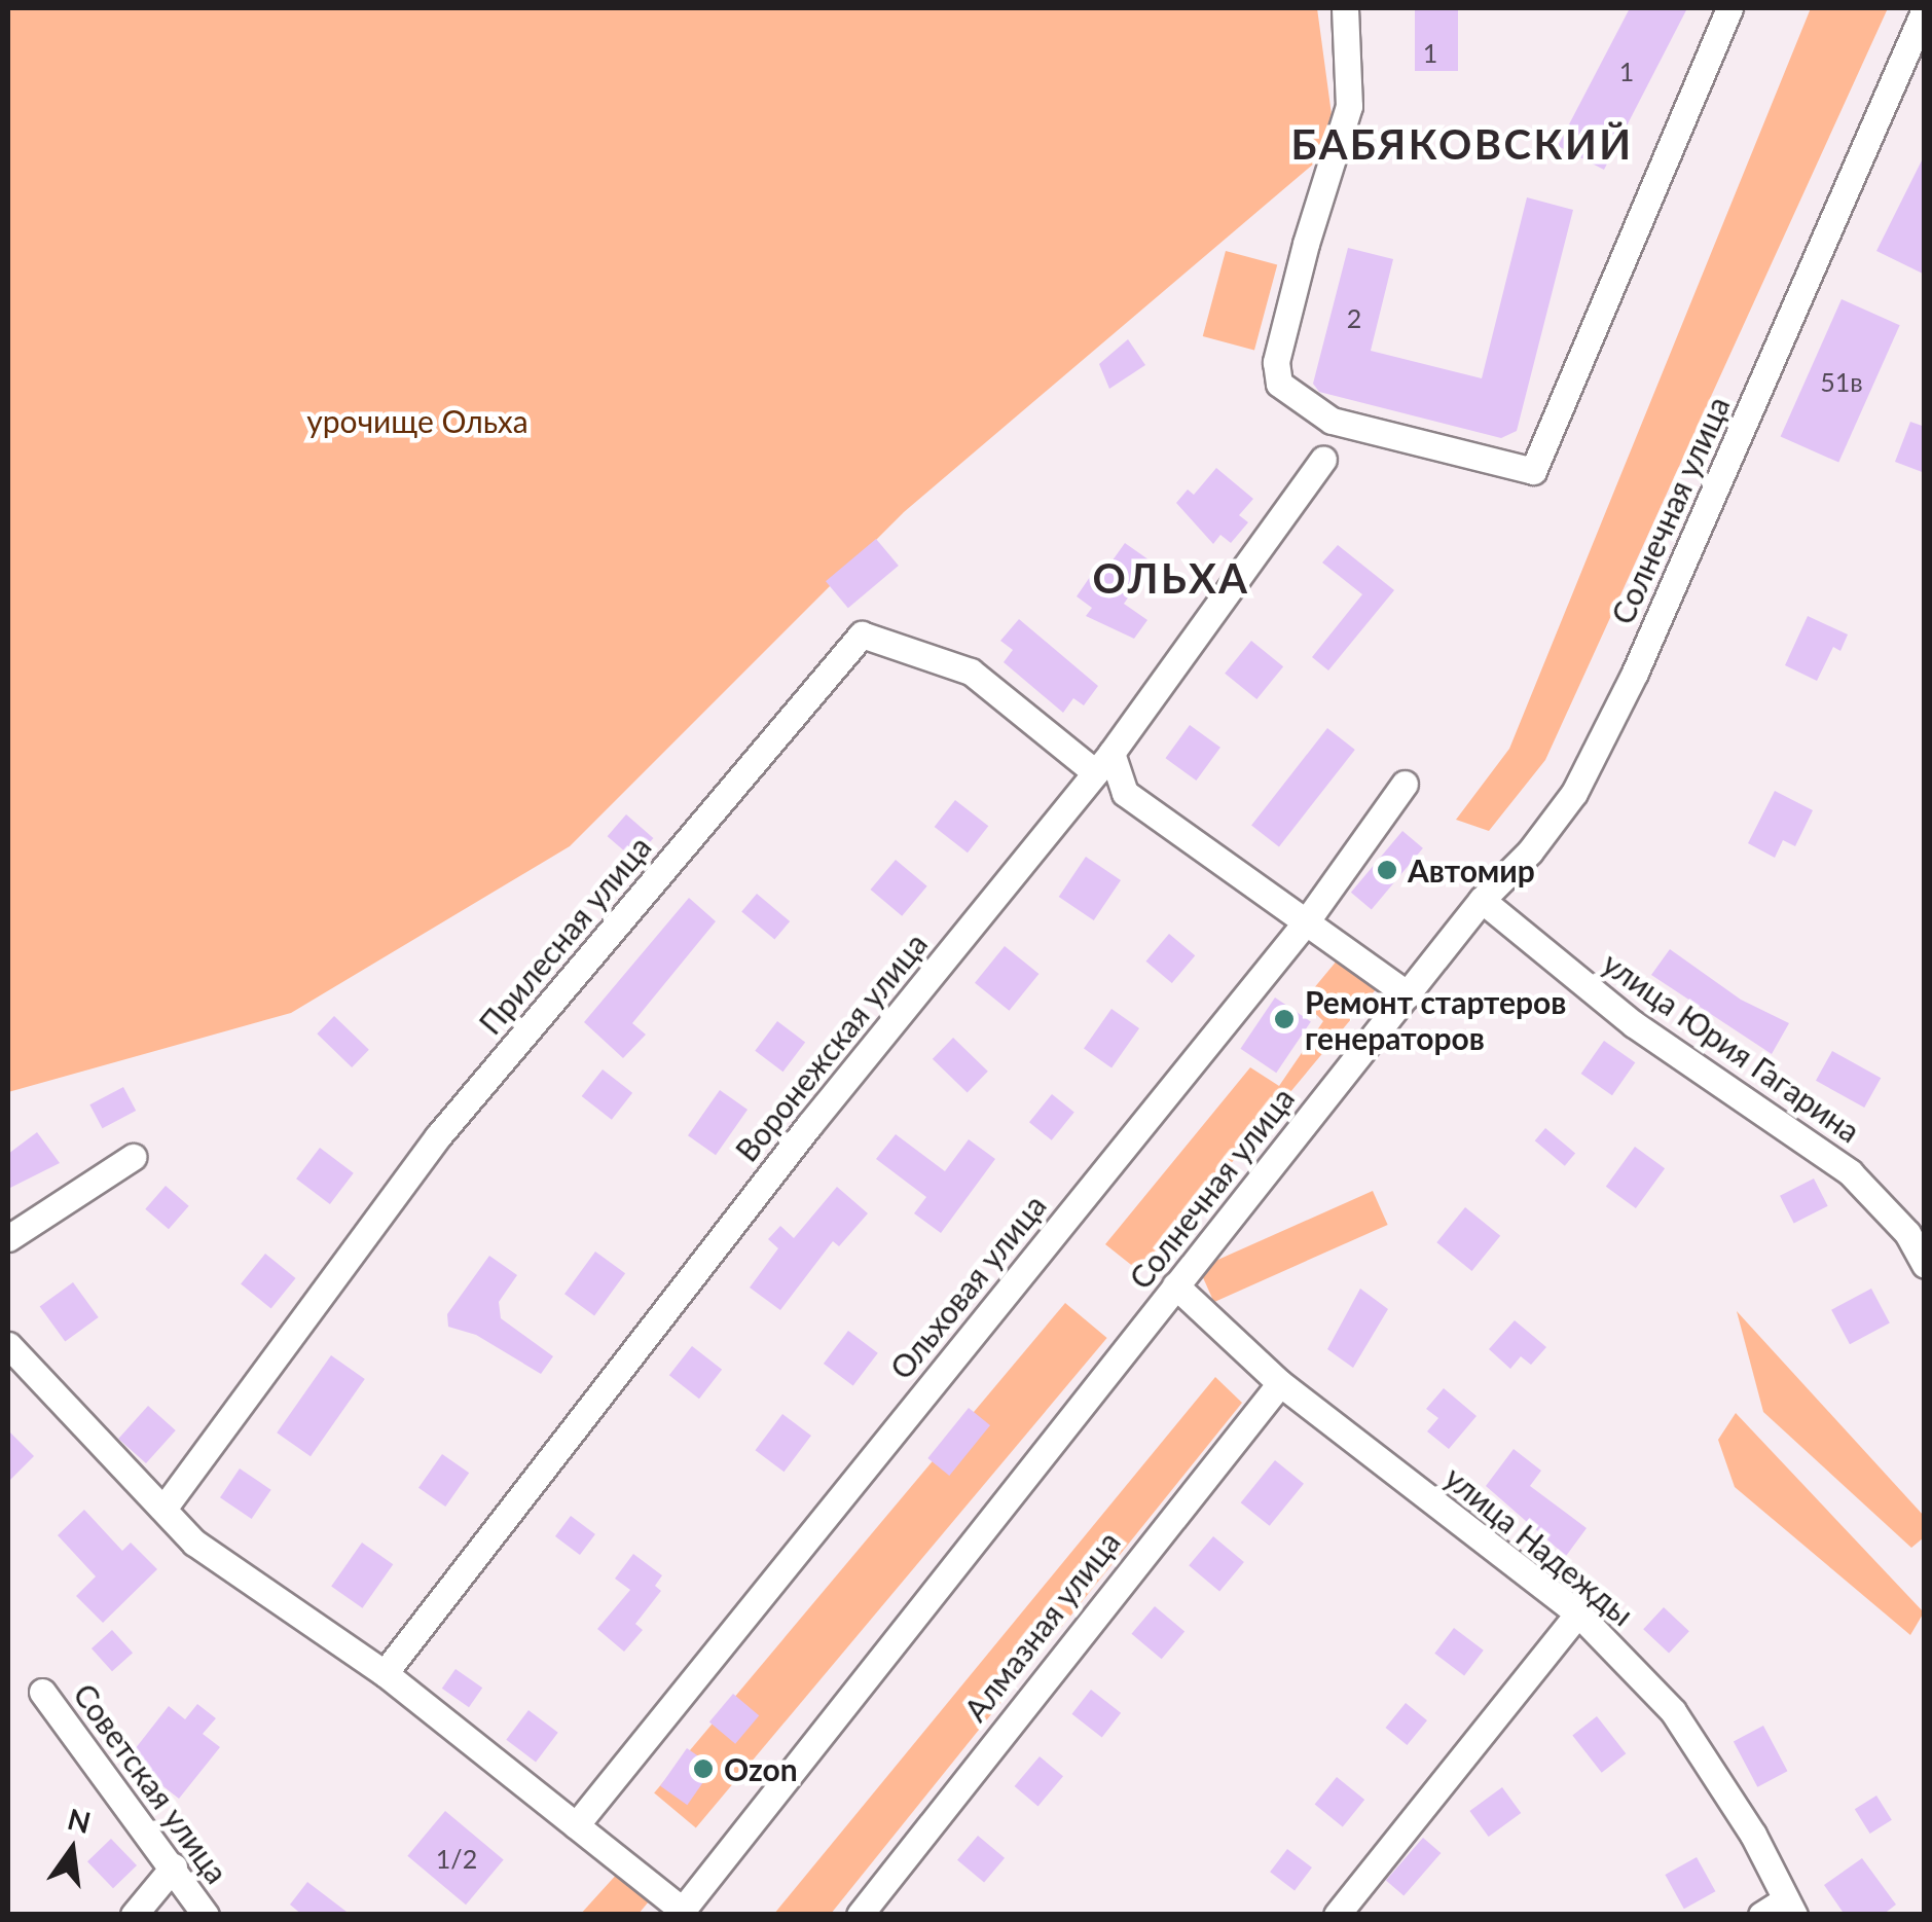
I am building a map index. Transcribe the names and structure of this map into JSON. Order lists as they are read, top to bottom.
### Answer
{
  "streets": {
    "street": [
      "Солнечная улица",
      "Прилесная улица",
      "Воронежская улица",
      "улица Юрия Гагарина",
      "Ольховая улица",
      "улица Надежды",
      "Алмазная улица",
      "Советская улица"
    ]
  },
  "crossings": [
    ["Солнечная улица", "улица Юрия Гагарина"],
    ["Солнечная улица", "улица Надежды"],
    ["Прилесная улица", "Воронежская улица"],
    ["улица Надежды", "Алмазная улица"]
  ],
  "districts": ["БАБЯКОВСКИЙ", "ОЛЬХА"],
  "parks": ["урочище Ольха"],
  "places": ["Автомир", "Ремонт стартеров генераторов", "Ozon"],
  "house_numbers": [
    "1",
    "1",
    "2",
    "51в",
    "1/2"
  ],
  "north": "top"
}
